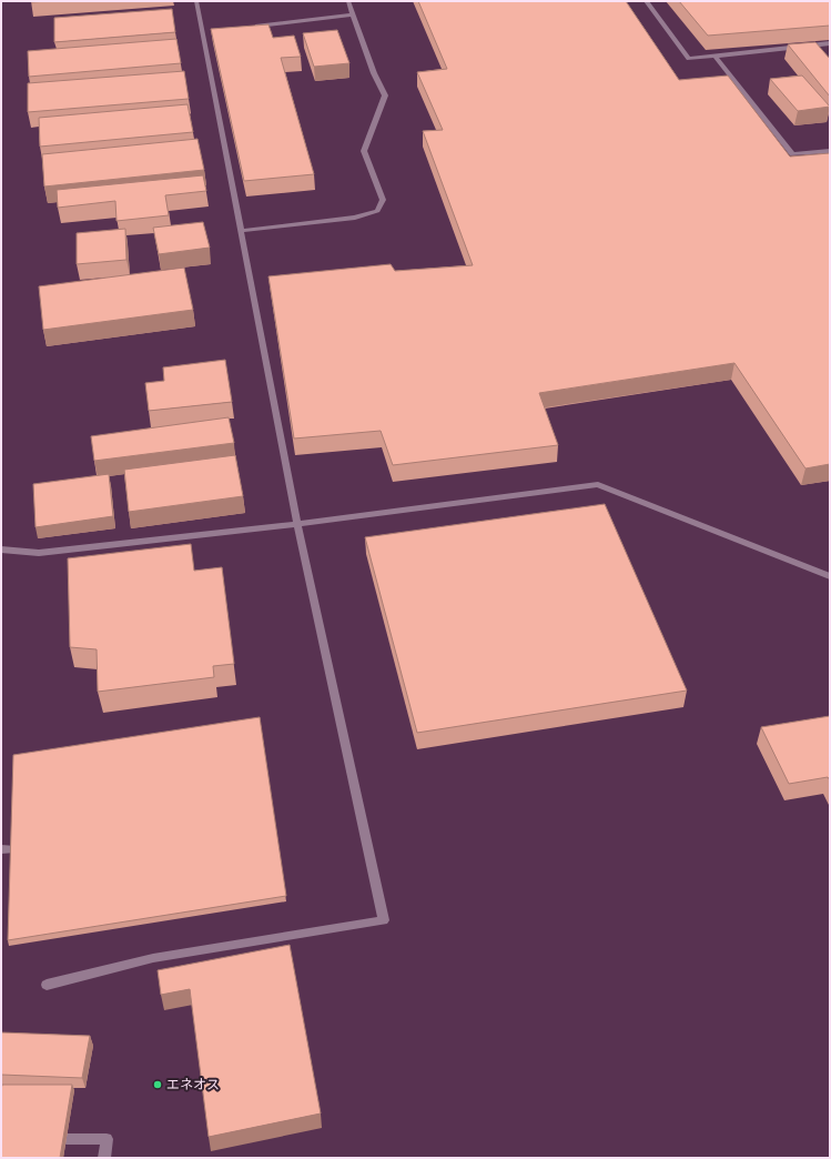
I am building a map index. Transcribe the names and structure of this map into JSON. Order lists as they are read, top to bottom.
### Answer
{
  "places": ["エネオス"]
}
